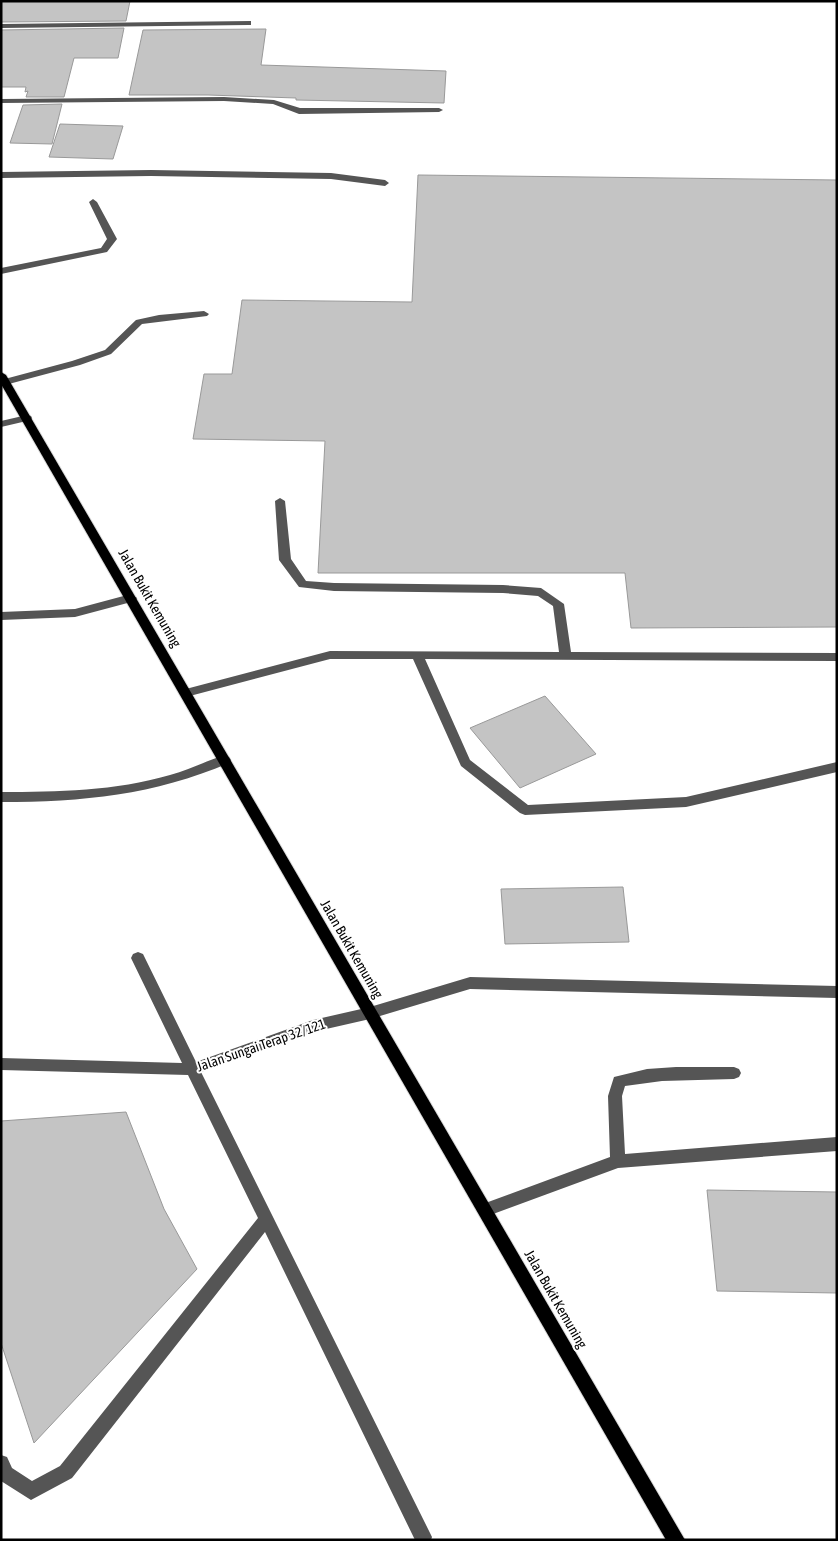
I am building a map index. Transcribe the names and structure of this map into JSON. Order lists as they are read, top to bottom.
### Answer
{
  "streets": {
    "main road": ["Jalan Bukit Kemuning"],
    "street": ["Jalan Sungai Terap 32/121"]
  },
  "crossings": [
    ["Jalan Bukit Kemuning", "Jalan Sungai Terap 32/121"]
  ]
}
